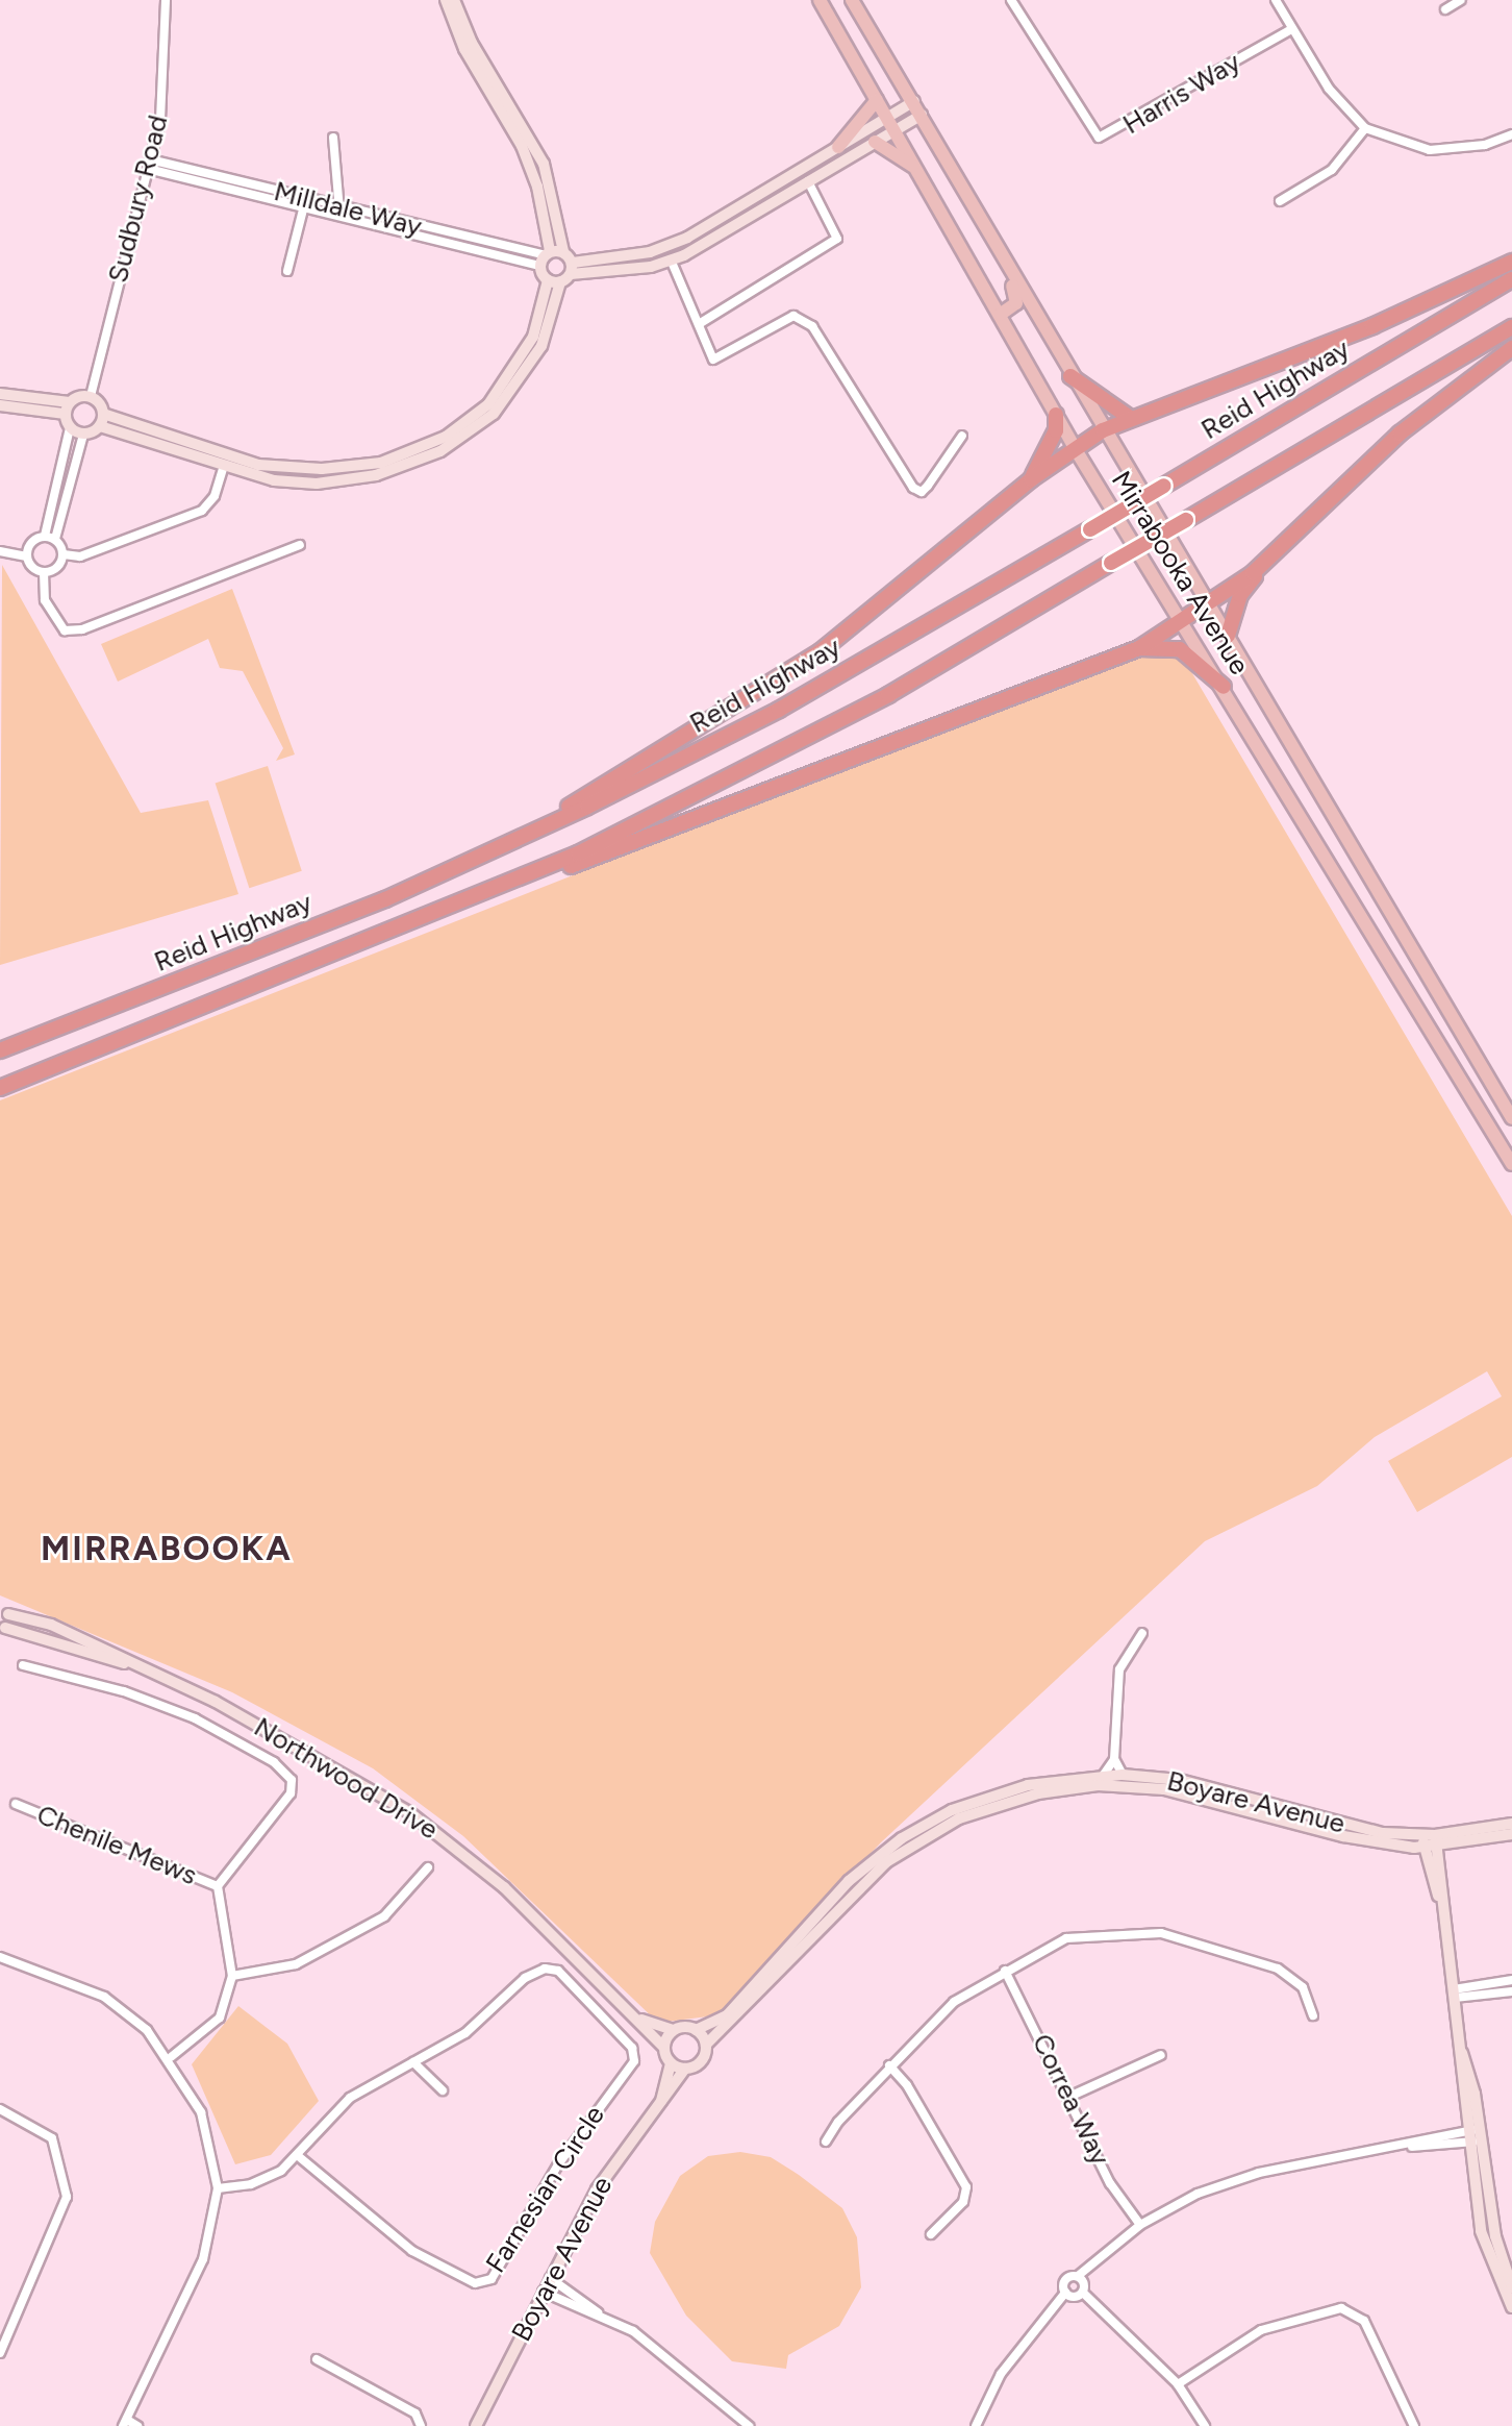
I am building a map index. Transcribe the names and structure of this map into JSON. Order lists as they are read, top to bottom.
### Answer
{
  "streets": {
    "highway": ["Reid Highway"],
    "main road": ["Mirrabooka Avenue"],
    "street": [
      "Harris Way",
      "Sudbury Road",
      "Milldale Way",
      "Northwood Drive",
      "Boyare Avenue",
      "Chenile Mews",
      "Correa Way",
      "Farnesian Circle"
    ]
  },
  "crossings": [
    ["Sudbury Road", "Milldale Way"],
    ["Northwood Drive", "Boyare Avenue"]
  ],
  "districts": ["MIRRABOOKA"]
}
